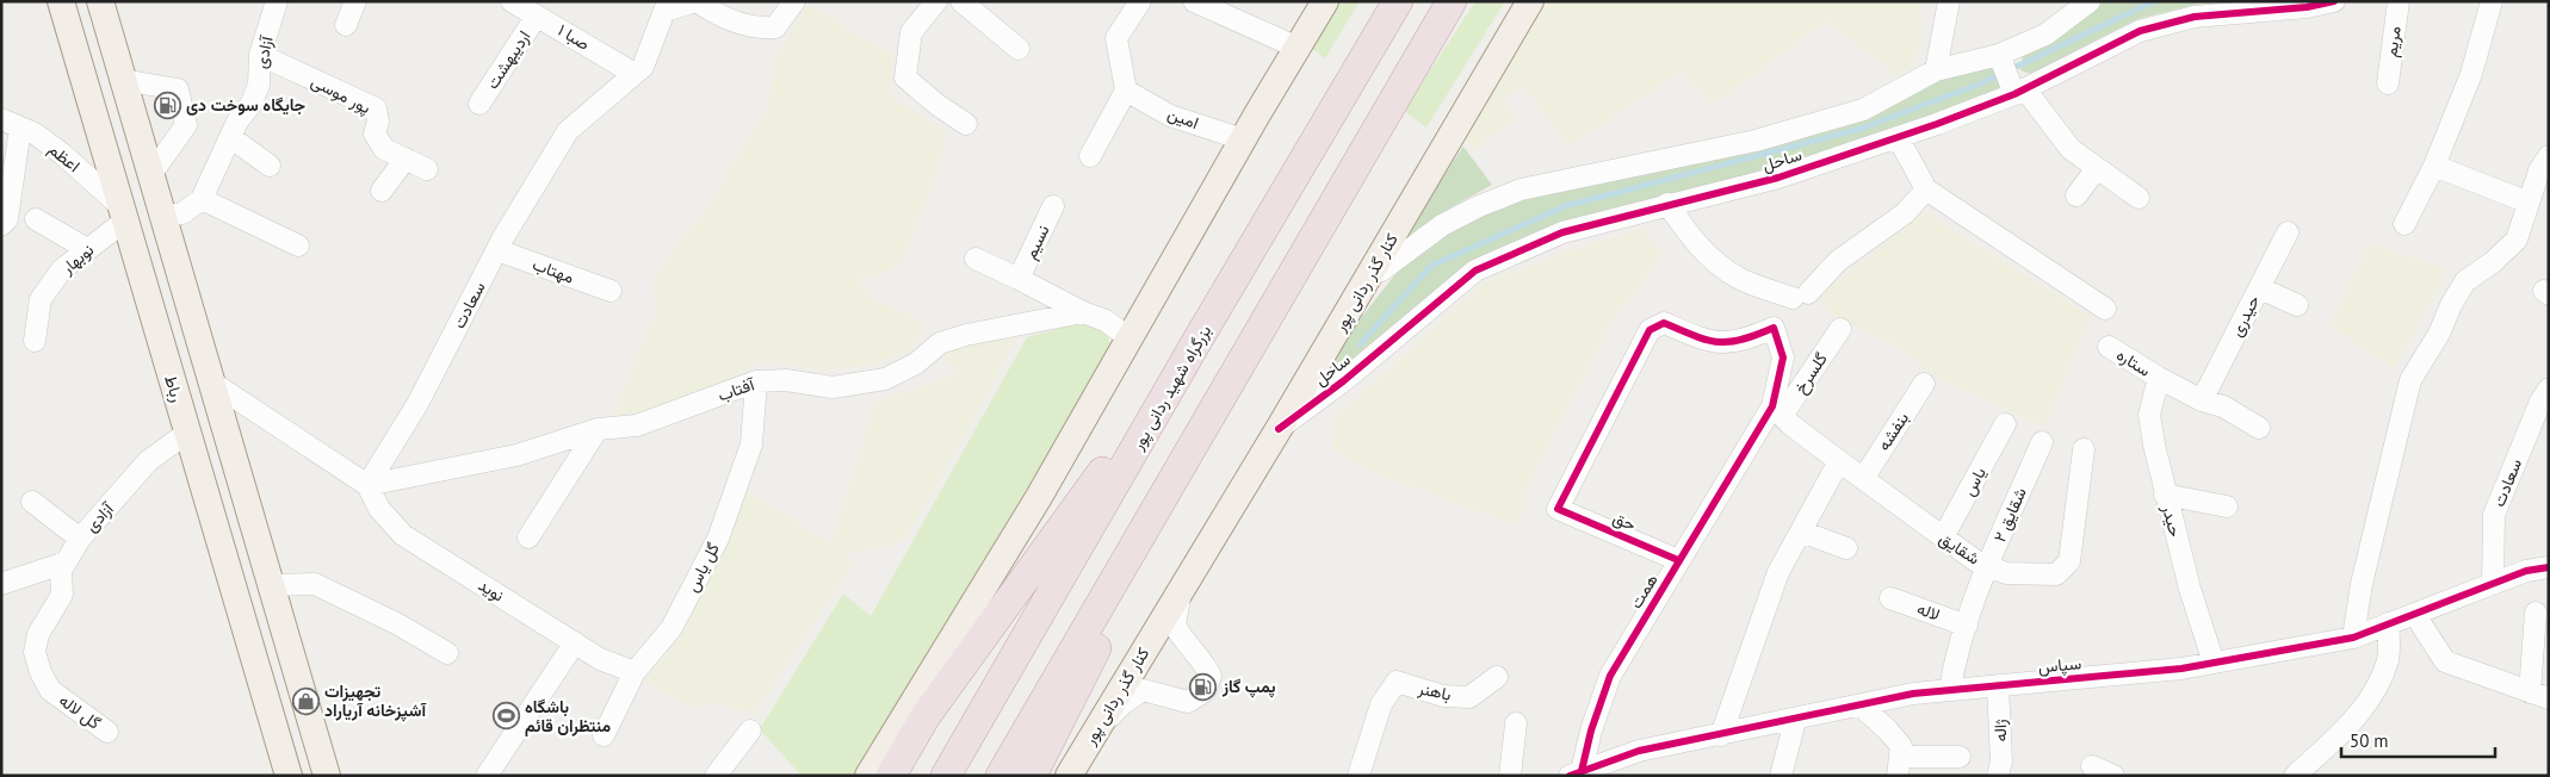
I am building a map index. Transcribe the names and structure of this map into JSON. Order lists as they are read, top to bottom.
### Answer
{
  "streets": {
    "highway": ["بزرگراه شهید ردانی پور"],
    "main road": ["کنار گذر ردانی پور", "رباط"],
    "street": [
      "صبا ۱",
      "مریم",
      "آزادی",
      "اردیبهشت",
      "پور موسی",
      "امین",
      "اعظم",
      "ساحل",
      "نسیم",
      "نوبهار",
      "مهتاب",
      "سعادت",
      "حیدری",
      "ستاره",
      "گلسرخ",
      "آفتاب",
      "بنفشه",
      "یاس",
      "شقایق ۲",
      "حق",
      "حیدر",
      "شقایق",
      "گل یاس",
      "نوید",
      "همت",
      "لاله",
      "سپاس",
      "باهنر",
      "گل لاله",
      "ژاله"
    ]
  },
  "crossings": [
    ["صبا ۱", "اردیبهشت"],
    ["صبا ۱", "سعادت"],
    ["آزادی", "پور موسی"],
    ["آزادی", "رباط"],
    ["آزادی", "گل لاله"],
    ["اعظم", "نوبهار"],
    ["اعظم", "رباط"],
    ["ساحل", "کنار گذر ردانی پور"],
    ["نسیم", "آفتاب"],
    ["نوبهار", "رباط"],
    ["مهتاب", "سعادت"],
    ["سعادت", "آفتاب"],
    ["سعادت", "نوید"],
    ["سعادت", "سپاس"],
    ["حیدری", "ستاره"],
    ["ستاره", "حیدر"],
    ["گلسرخ", "حق"],
    ["گلسرخ", "شقایق"],
    ["گلسرخ", "همت"],
    ["آفتاب", "گل یاس"],
    ["آفتاب", "نوید"],
    ["بنفشه", "شقایق"],
    ["یاس", "شقایق"],
    ["شقایق ۲", "شقایق"],
    ["شقایق ۲", "لاله"],
    ["شقایق ۲", "سپاس"],
    ["حق", "شقایق"],
    ["حق", "همت"],
    ["حیدر", "سپاس"],
    ["شقایق", "همت"],
    ["گل یاس", "نوید"],
    ["همت", "سپاس"],
    ["سپاس", "ژاله"]
  ],
  "places": {
    "fuel station": ["جایگاه سوخت دی", "پمپ گاز"],
    "shop": ["تجهیزات آشپزخانه آریاراد"],
    "sports": ["باشگاه منتظران قائم"]
  },
  "scale_bar": "50 m"
}
